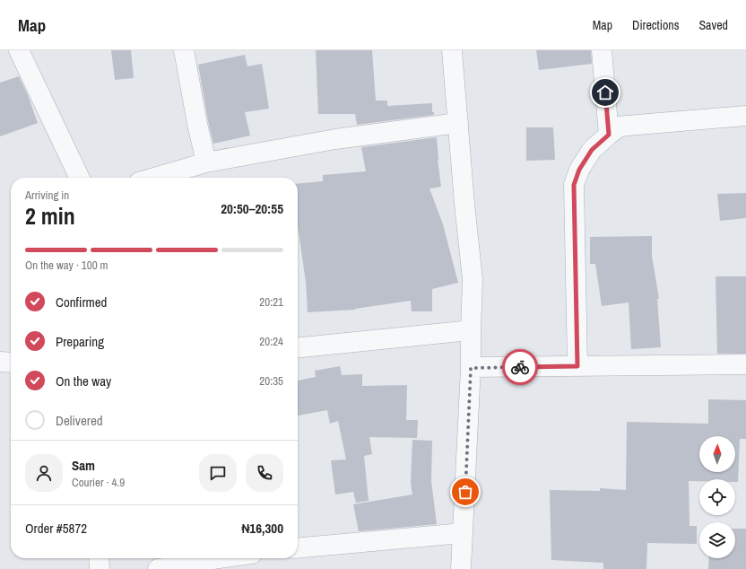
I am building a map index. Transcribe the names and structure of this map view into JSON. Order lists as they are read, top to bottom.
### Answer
{
  "north": "top",
  "page": {
    "header": "Map",
    "nav": ["Map", "Directions", "Saved"],
    "heading": ["2 min", "Arriving in", "20:50–20:55"],
    "panel": [
      "Sam",
      "Courier · 4.9",
      "Order #5872",
      "₦16,300"
    ],
    "bar": "On the way · 100 m",
    "list": [
      ["Confirmed", "20:21"],
      ["Preparing", "20:24"],
      ["On the way", "20:35"],
      "Delivered"
    ]
  }
}
